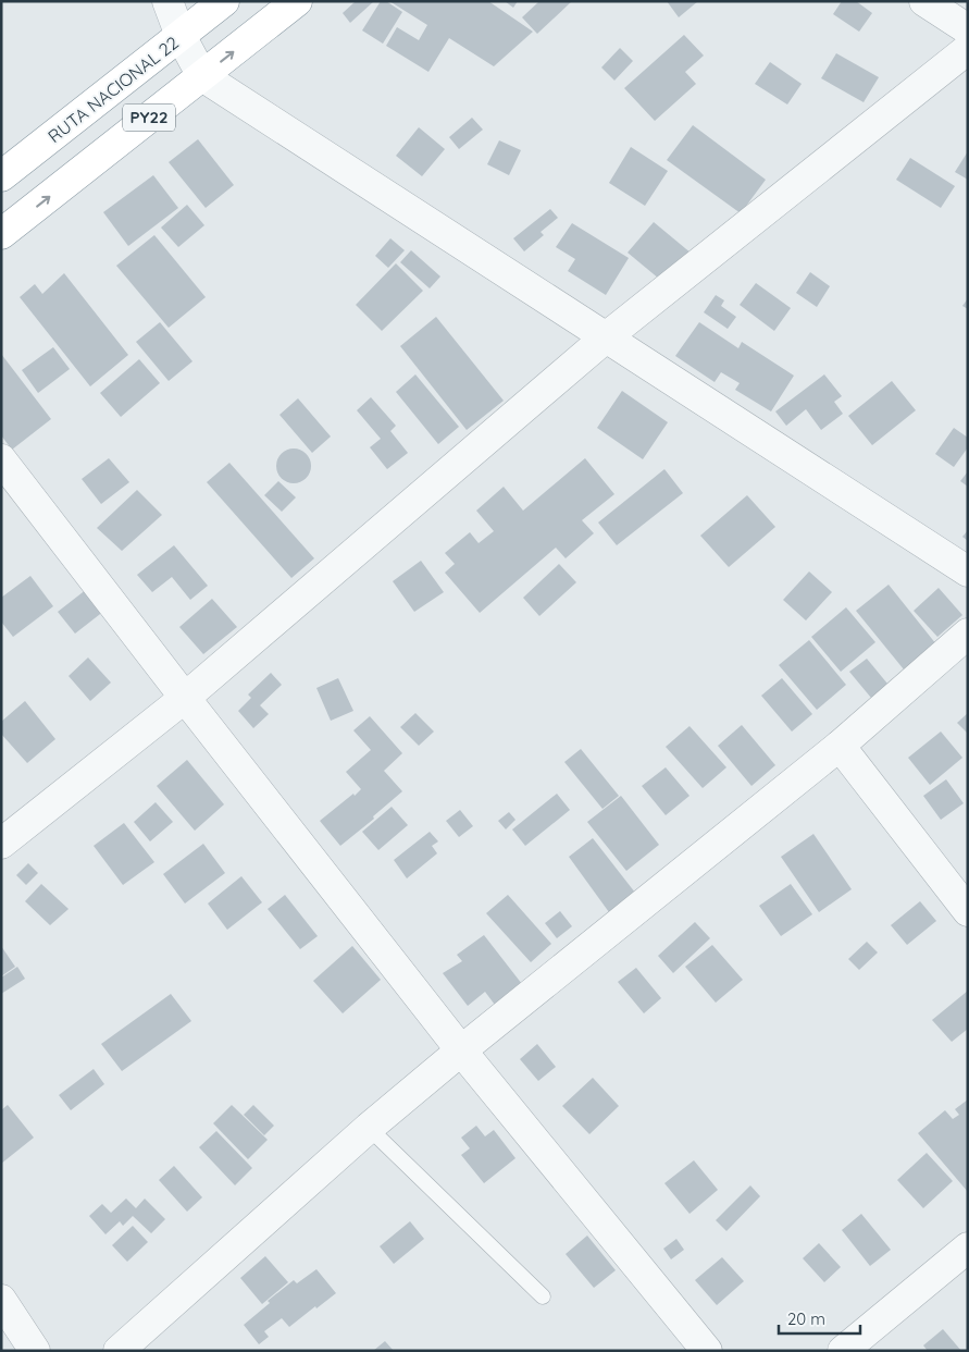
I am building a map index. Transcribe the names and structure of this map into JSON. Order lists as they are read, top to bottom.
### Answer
{
  "streets": {
    "highway": ["RUTA NACIONAL 22", "PY22"]
  },
  "scale_bar": "20 m"
}
